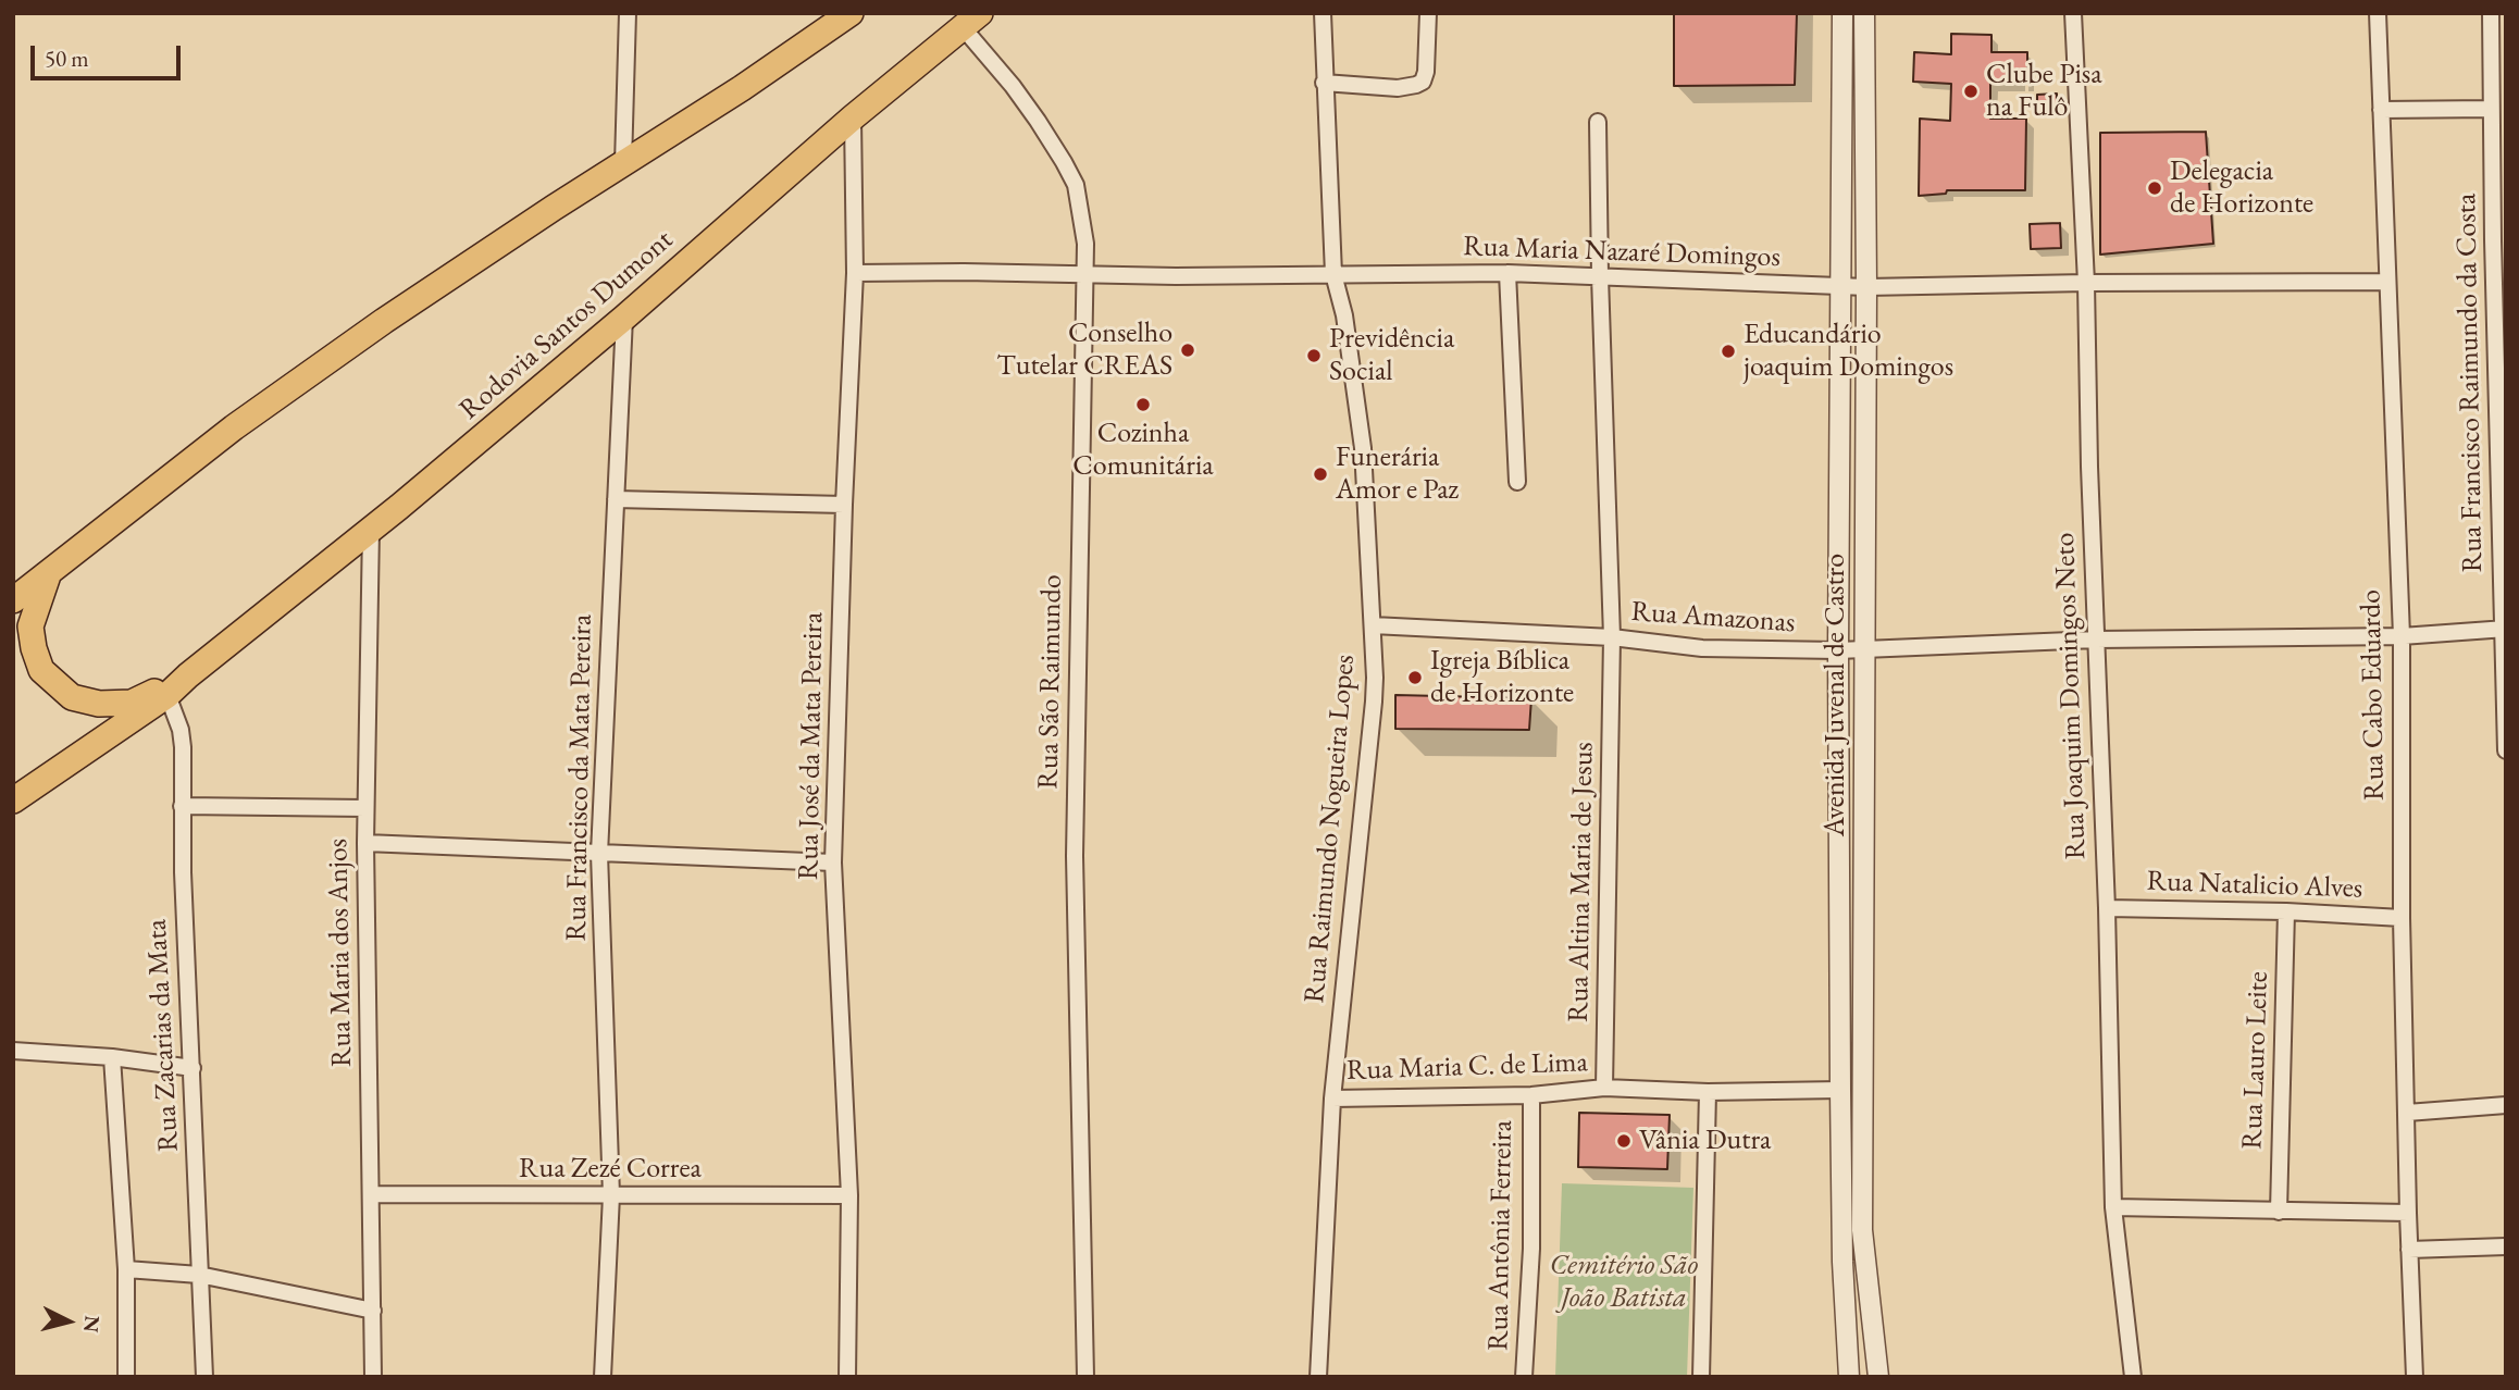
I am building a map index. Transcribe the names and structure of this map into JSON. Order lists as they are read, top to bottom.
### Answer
{
  "streets": {
    "highway": ["Rodovia Santos Dumont"],
    "street": [
      "Rua Maria Nazaré Domingos",
      "Rua Francisco Raimundo da Costa",
      "Rua Amazonas",
      "Rua São Raimundo",
      "Avenida Juvenal de Castro",
      "Rua Cabo Eduardo",
      "Rua Joaquim Domingos Neto",
      "Rua José da Mata Pereira",
      "Rua Francisco da Mata Pereira",
      "Rua Raimundo Nogueira Lopes",
      "Rua Altina Maria de Jesus",
      "Rua Natalicio Alves",
      "Rua Maria dos Anjos",
      "Rua Zacarias da Mata",
      "Rua Lauro Leite",
      "Rua Maria C. de Lima",
      "Rua Zezé Correa",
      "Rua Antônia Ferreira"
    ]
  },
  "crossings": [
    ["Rua Maria Nazaré Domingos", "Rua São Raimundo"],
    ["Rua Maria Nazaré Domingos", "Avenida Juvenal de Castro"],
    ["Rua Maria Nazaré Domingos", "Rua Cabo Eduardo"],
    ["Rua Maria Nazaré Domingos", "Rua Joaquim Domingos Neto"],
    ["Rua Maria Nazaré Domingos", "Rua José da Mata Pereira"],
    ["Rua Maria Nazaré Domingos", "Rua Raimundo Nogueira Lopes"],
    ["Rua Maria Nazaré Domingos", "Rua Altina Maria de Jesus"],
    ["Rodovia Santos Dumont", "Rua São Raimundo"],
    ["Rodovia Santos Dumont", "Rua José da Mata Pereira"],
    ["Rodovia Santos Dumont", "Rua Francisco da Mata Pereira"],
    ["Rodovia Santos Dumont", "Rua Maria dos Anjos"],
    ["Rua Francisco Raimundo da Costa", "Rua Amazonas"],
    ["Rua Amazonas", "Avenida Juvenal de Castro"],
    ["Rua Amazonas", "Rua Cabo Eduardo"],
    ["Rua Amazonas", "Rua Joaquim Domingos Neto"],
    ["Rua Amazonas", "Rua Raimundo Nogueira Lopes"],
    ["Rua Amazonas", "Rua Altina Maria de Jesus"],
    ["Rua Cabo Eduardo", "Rua Natalicio Alves"],
    ["Rua Joaquim Domingos Neto", "Rua Natalicio Alves"],
    ["Rua José da Mata Pereira", "Rua Zezé Correa"],
    ["Rua Francisco da Mata Pereira", "Rua Zezé Correa"],
    ["Rua Raimundo Nogueira Lopes", "Rua Maria C. de Lima"],
    ["Rua Altina Maria de Jesus", "Rua Maria C. de Lima"],
    ["Rua Natalicio Alves", "Rua Lauro Leite"],
    ["Rua Maria dos Anjos", "Rua Zezé Correa"],
    ["Rua Maria C. de Lima", "Rua Antônia Ferreira"]
  ],
  "parks": ["Cemitério São João Batista"],
  "places": [
    "Clube Pisa na Fulô",
    "Delegacia de Horizonte",
    "Conselho Tutelar CREAS",
    "Educandário joaquim Domingos",
    "Previdência Social",
    "Cozinha Comunitária",
    "Funerária Amor e Paz",
    "Igreja Bíblica de Horizonte",
    "Vânia Dutra"
  ],
  "scale_bar": "50 m",
  "north": "right"
}
